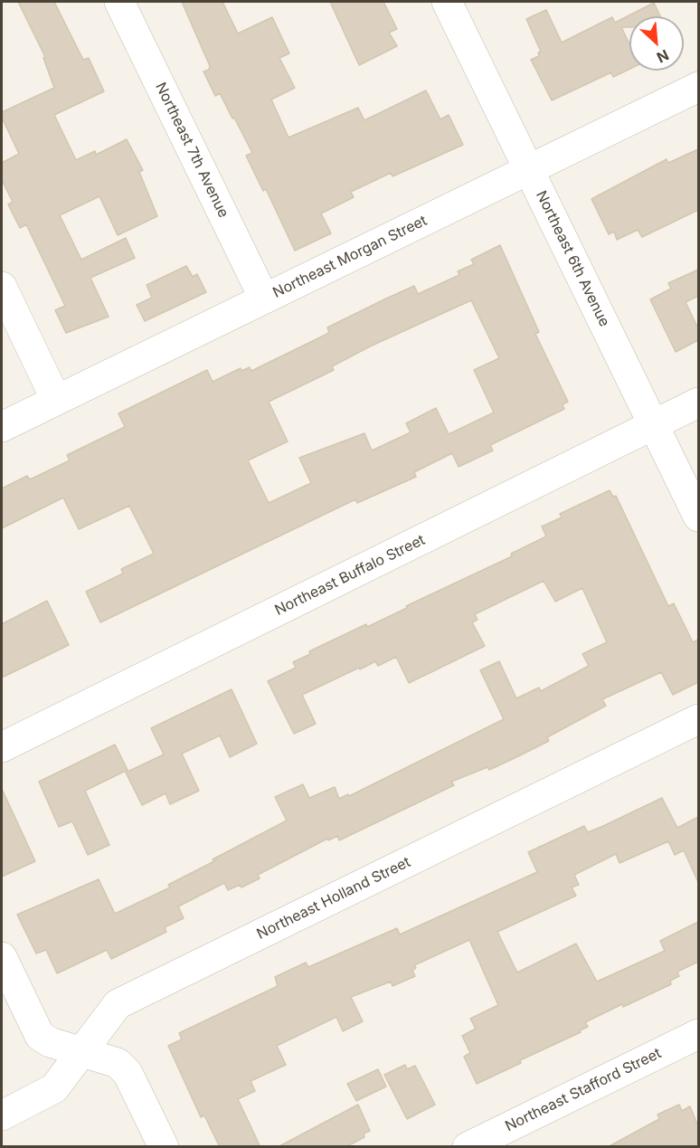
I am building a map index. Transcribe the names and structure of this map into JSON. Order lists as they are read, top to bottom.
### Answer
{
  "streets": {
    "street": [
      "Northeast 7th Avenue",
      "Northeast Morgan Street",
      "Northeast 6th Avenue",
      "Northeast Buffalo Street",
      "Northeast Holland Street",
      "Northeast Stafford Street"
    ]
  },
  "crossings": [
    ["Northeast 7th Avenue", "Northeast Morgan Street"],
    ["Northeast Morgan Street", "Northeast 6th Avenue"],
    ["Northeast 6th Avenue", "Northeast Buffalo Street"]
  ],
  "north": "bottom right"
}
